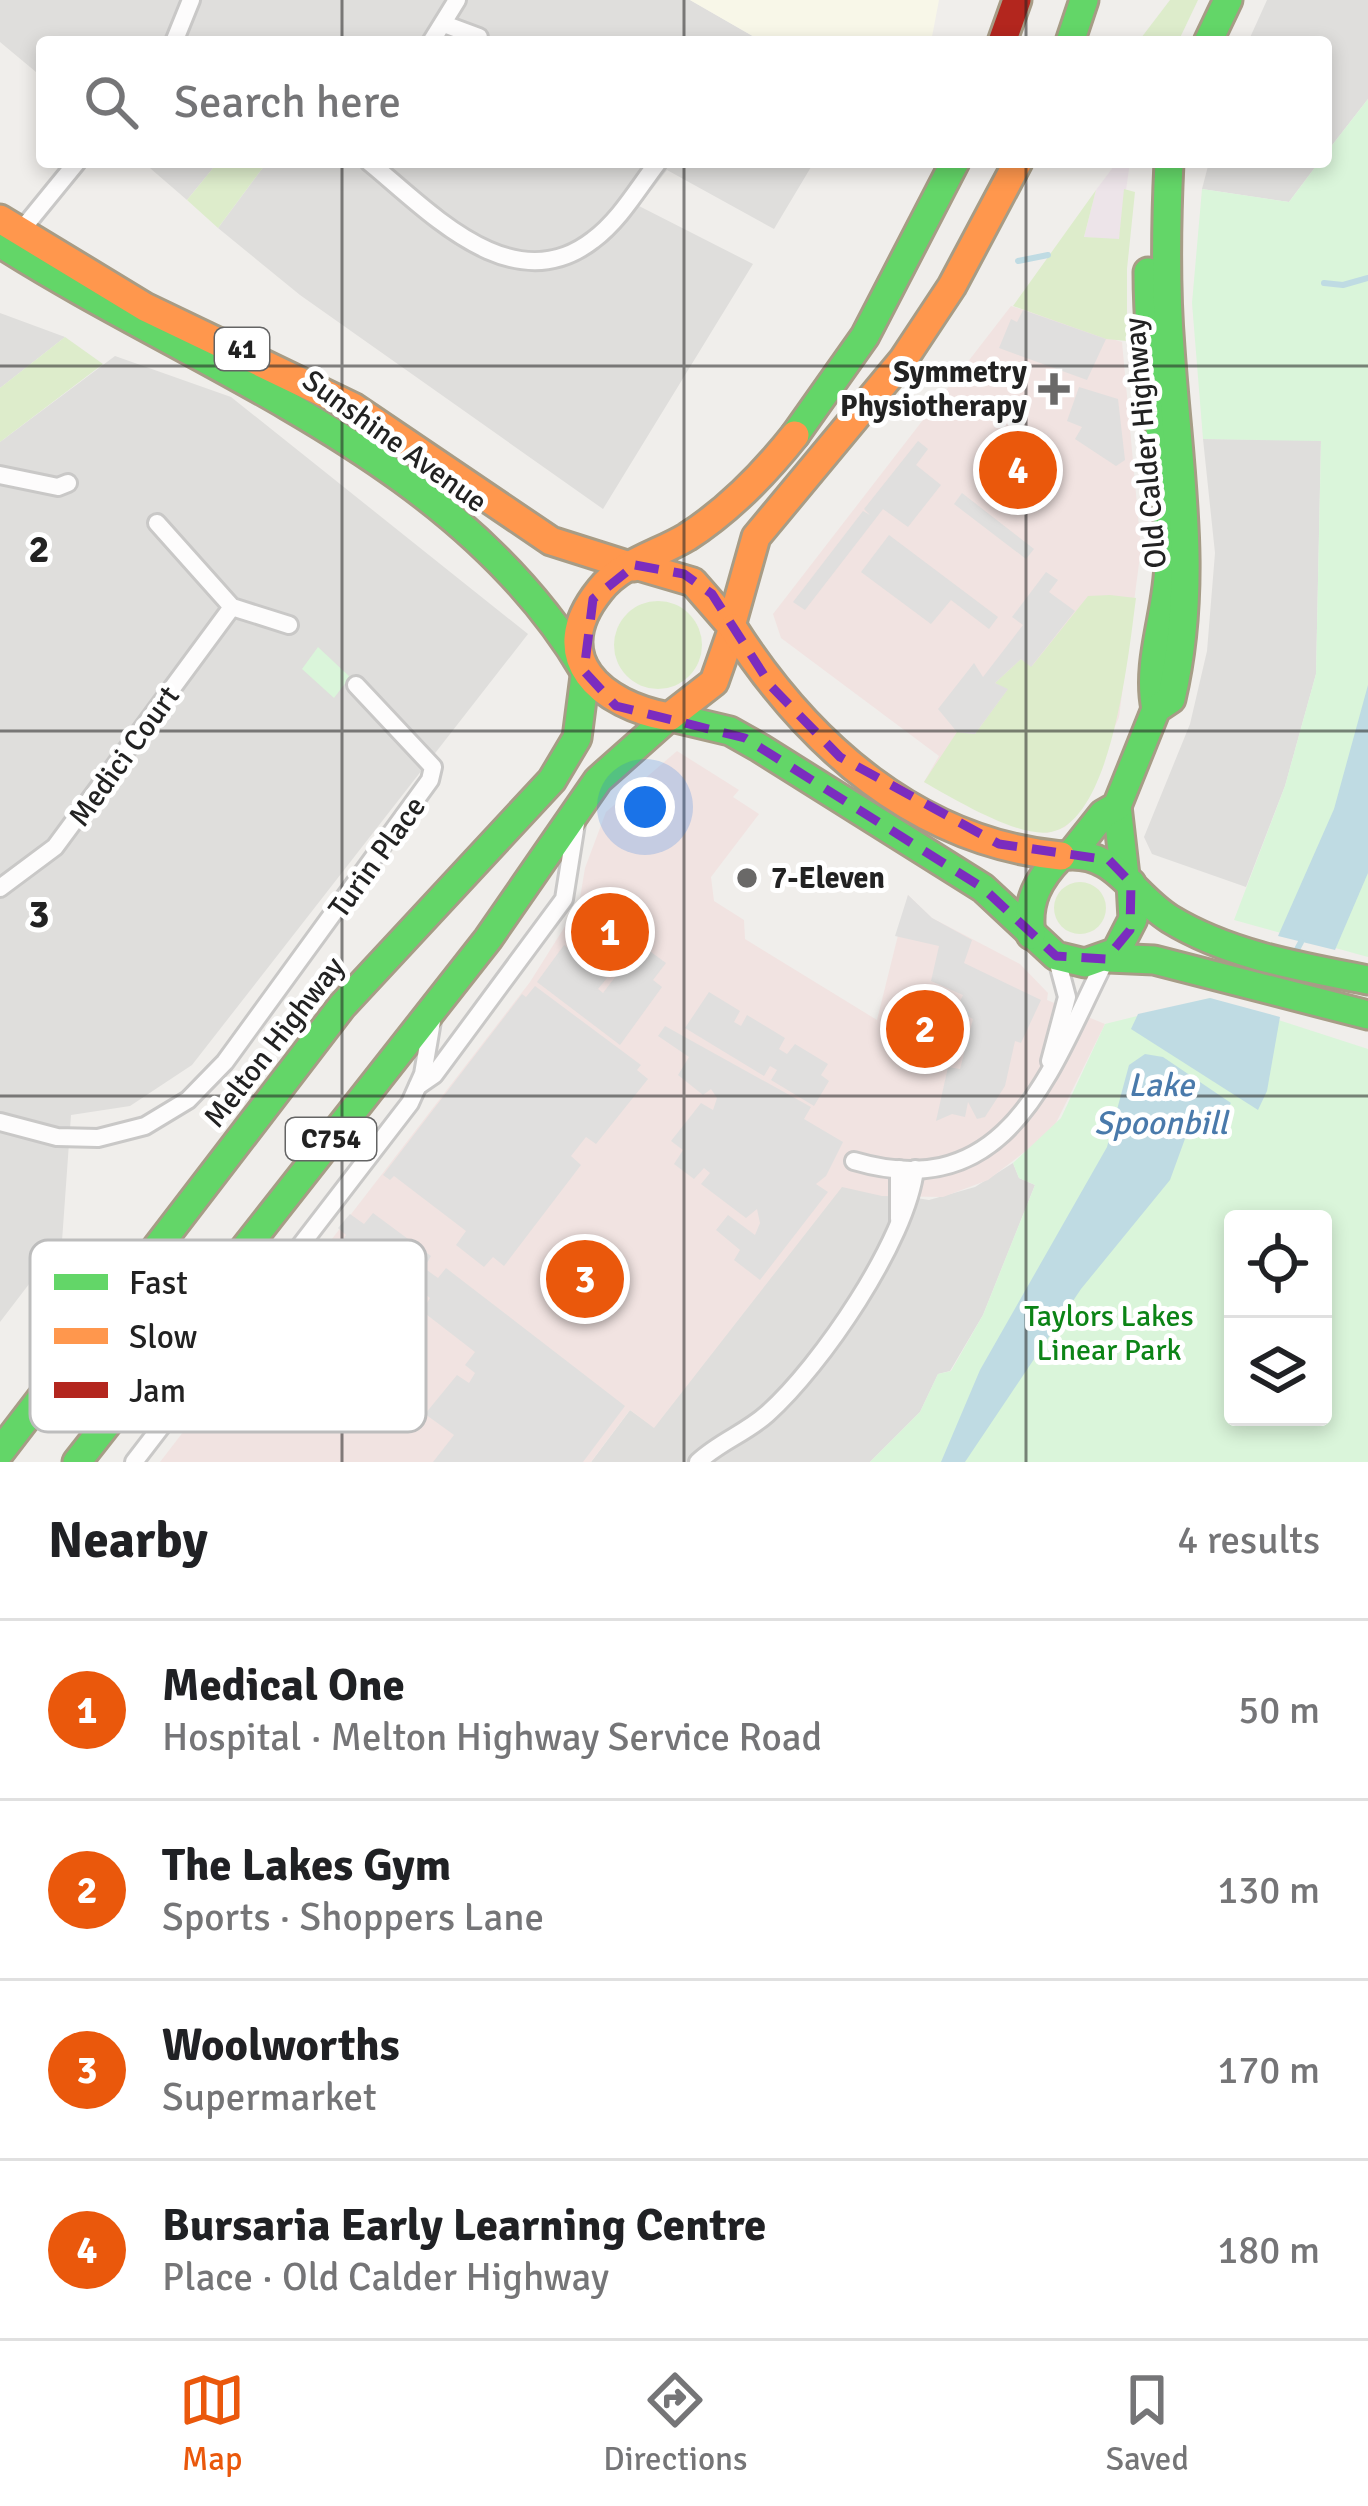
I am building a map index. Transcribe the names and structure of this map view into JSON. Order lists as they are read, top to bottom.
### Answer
{
  "streets": {
    "main road": [
      "41",
      "Sunshine Avenue",
      "Old Calder Highway",
      "Melton Highway",
      "C754"
    ],
    "street": ["Medici Court", "Turin Place"]
  },
  "crossings": [
    ["41", "Sunshine Avenue"],
    ["41", "Old Calder Highway"],
    ["41", "Melton Highway"],
    ["41", "C754"],
    ["Sunshine Avenue", "Melton Highway"],
    ["Sunshine Avenue", "C754"],
    ["Melton Highway", "C754"]
  ],
  "water": ["Lake Spoonbill"],
  "parks": ["Taylors Lakes Linear Park"],
  "places": {
    "health": ["Symmetry Physiotherapy"],
    "other": ["7-Eleven"]
  },
  "legend": ["Fast", "Slow", "Jam"],
  "page": {
    "search": "Search here",
    "pins": [
      "4",
      "1",
      "2",
      "3"
    ],
    "heading": ["Nearby", "4 results"],
    "list": [
      {
        "mark": "1",
        "name": "Medical One",
        "note": "Hospital · Melton Highway Service Road",
        "value": "50 m"
      },
      {
        "mark": "2",
        "name": "The Lakes Gym",
        "note": "Sports · Shoppers Lane",
        "value": "130 m"
      },
      {
        "mark": "3",
        "name": "Woolworths",
        "note": "Supermarket",
        "value": "170 m"
      },
      {
        "mark": "4",
        "name": "Bursaria Early Learning Centre",
        "note": "Place · Old Calder Highway",
        "value": "180 m"
      }
    ],
    "nav": ["Map", "Directions", "Saved"]
  },
  "grid": {
    "rows": ["2", "3"]
  }
}
